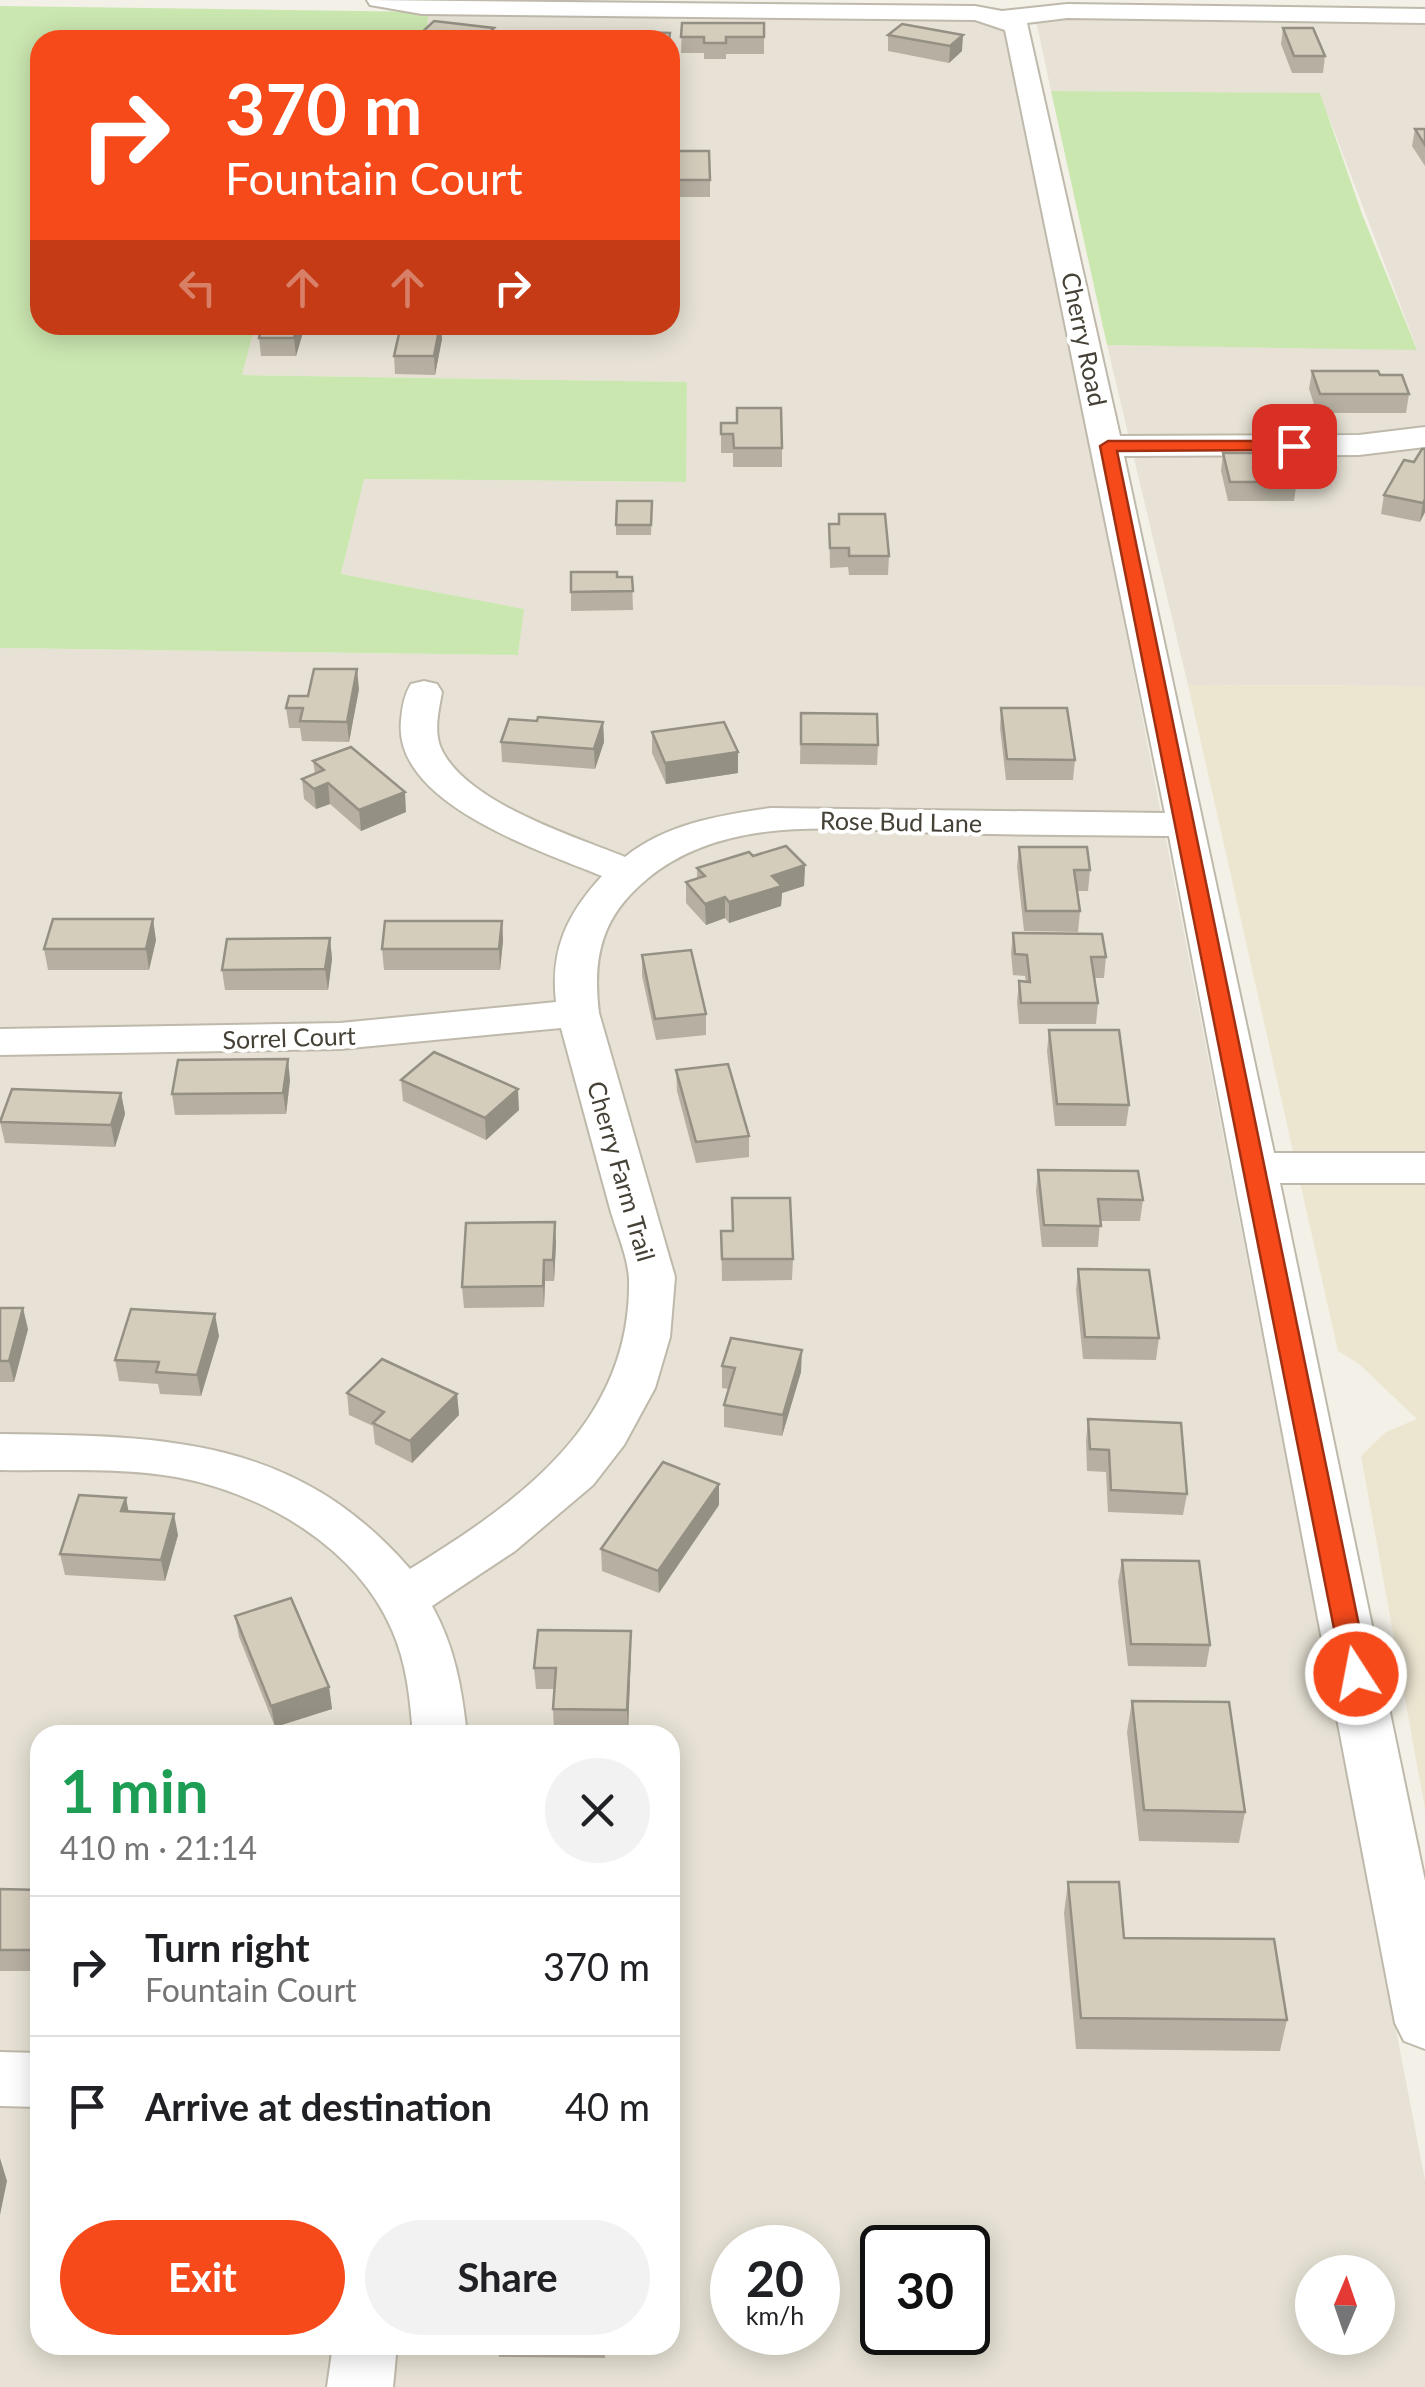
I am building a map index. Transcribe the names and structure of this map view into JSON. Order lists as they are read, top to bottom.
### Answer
{
  "streets": {
    "street": [
      "Cherry Road",
      "Rose Bud Lane",
      "Sorrel Court",
      "Cherry Farm Trail"
    ]
  },
  "crossings": [
    ["Cherry Road", "Rose Bud Lane"],
    ["Rose Bud Lane", "Cherry Farm Trail"],
    ["Sorrel Court", "Cherry Farm Trail"]
  ],
  "north": "top",
  "page": {
    "turn": ["370 m", "Fountain Court"],
    "heading": ["1 min", "410 m · 21:14"],
    "list": [
      {
        "name": "Turn right",
        "note": "Fountain Court",
        "value": "370 m"
      },
      {
        "name": "Arrive at destination",
        "value": "40 m"
      }
    ],
    "buttons": ["Exit", "Share"],
    "speed": "20 km/h",
    "limit": "30"
  }
}
